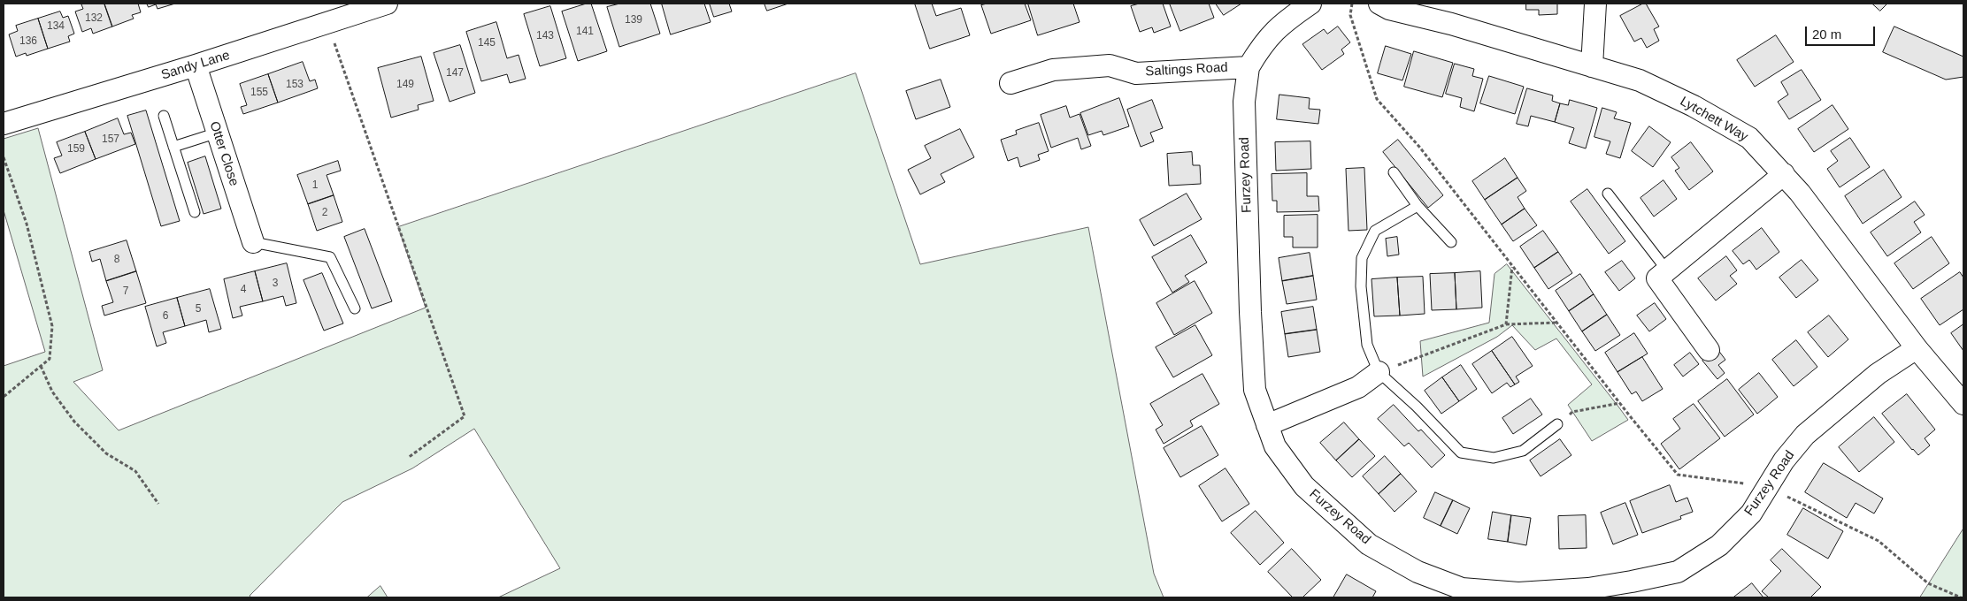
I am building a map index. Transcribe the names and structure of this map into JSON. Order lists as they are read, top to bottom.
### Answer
{
  "streets": {
    "street": [
      "Sandy Lane",
      "Saltings Road",
      "Lytchett Way",
      "Otter Close",
      "Furzey Road"
    ]
  },
  "crossings": [
    ["Sandy Lane", "Otter Close"],
    ["Saltings Road", "Furzey Road"],
    ["Lytchett Way", "Furzey Road"]
  ],
  "house_numbers": [
    "132",
    "139",
    "134",
    "141",
    "143",
    "136",
    "145",
    "147",
    "153",
    "149",
    "155",
    "157",
    "159",
    "1",
    "2",
    "8",
    "3",
    "4",
    "7",
    "5",
    "6"
  ],
  "scale_bar": "20 m"
}
